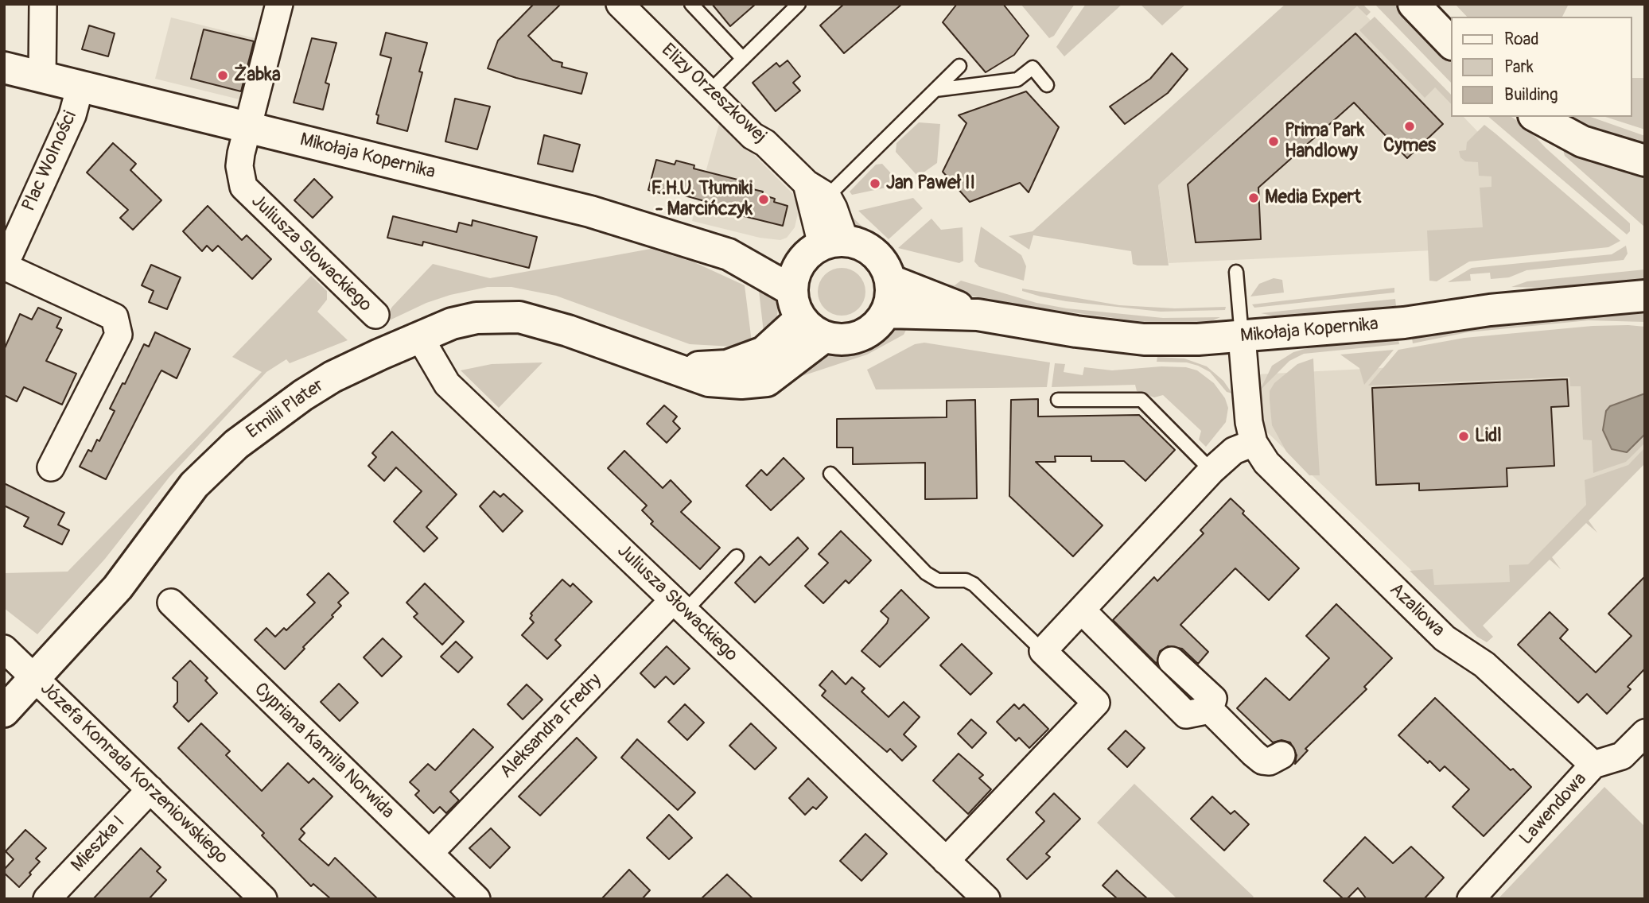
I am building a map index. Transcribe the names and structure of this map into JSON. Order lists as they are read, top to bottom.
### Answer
{
  "streets": {
    "street": [
      "Elizy Orzeszkowej",
      "Mikołaja Kopernika",
      "Plac Wolności",
      "Juliusza Słowackiego",
      "Emilii Plater",
      "Azaliowa",
      "Aleksandra Fredry",
      "Cypriana Kamila Norwida",
      "Józefa Konrada Korzeniowskiego",
      "Lawendowa",
      "Mieszka I"
    ]
  },
  "crossings": [
    ["Elizy Orzeszkowej", "Mikołaja Kopernika"],
    ["Elizy Orzeszkowej", "Emilii Plater"],
    ["Mikołaja Kopernika", "Plac Wolności"],
    ["Mikołaja Kopernika", "Juliusza Słowackiego"],
    ["Mikołaja Kopernika", "Emilii Plater"],
    ["Mikołaja Kopernika", "Azaliowa"],
    ["Juliusza Słowackiego", "Emilii Plater"],
    ["Juliusza Słowackiego", "Aleksandra Fredry"],
    ["Emilii Plater", "Józefa Konrada Korzeniowskiego"],
    ["Azaliowa", "Lawendowa"],
    ["Aleksandra Fredry", "Cypriana Kamila Norwida"],
    ["Józefa Konrada Korzeniowskiego", "Mieszka I"]
  ],
  "places": [
    "Żabka",
    "Cymes",
    "Prima Park Handlowy",
    "Jan Paweł II",
    "Media Expert",
    "F.H.U. Tłumiki - Marcińczyk",
    "Lidl"
  ],
  "legend": ["Road", "Park", "Building"]
}
